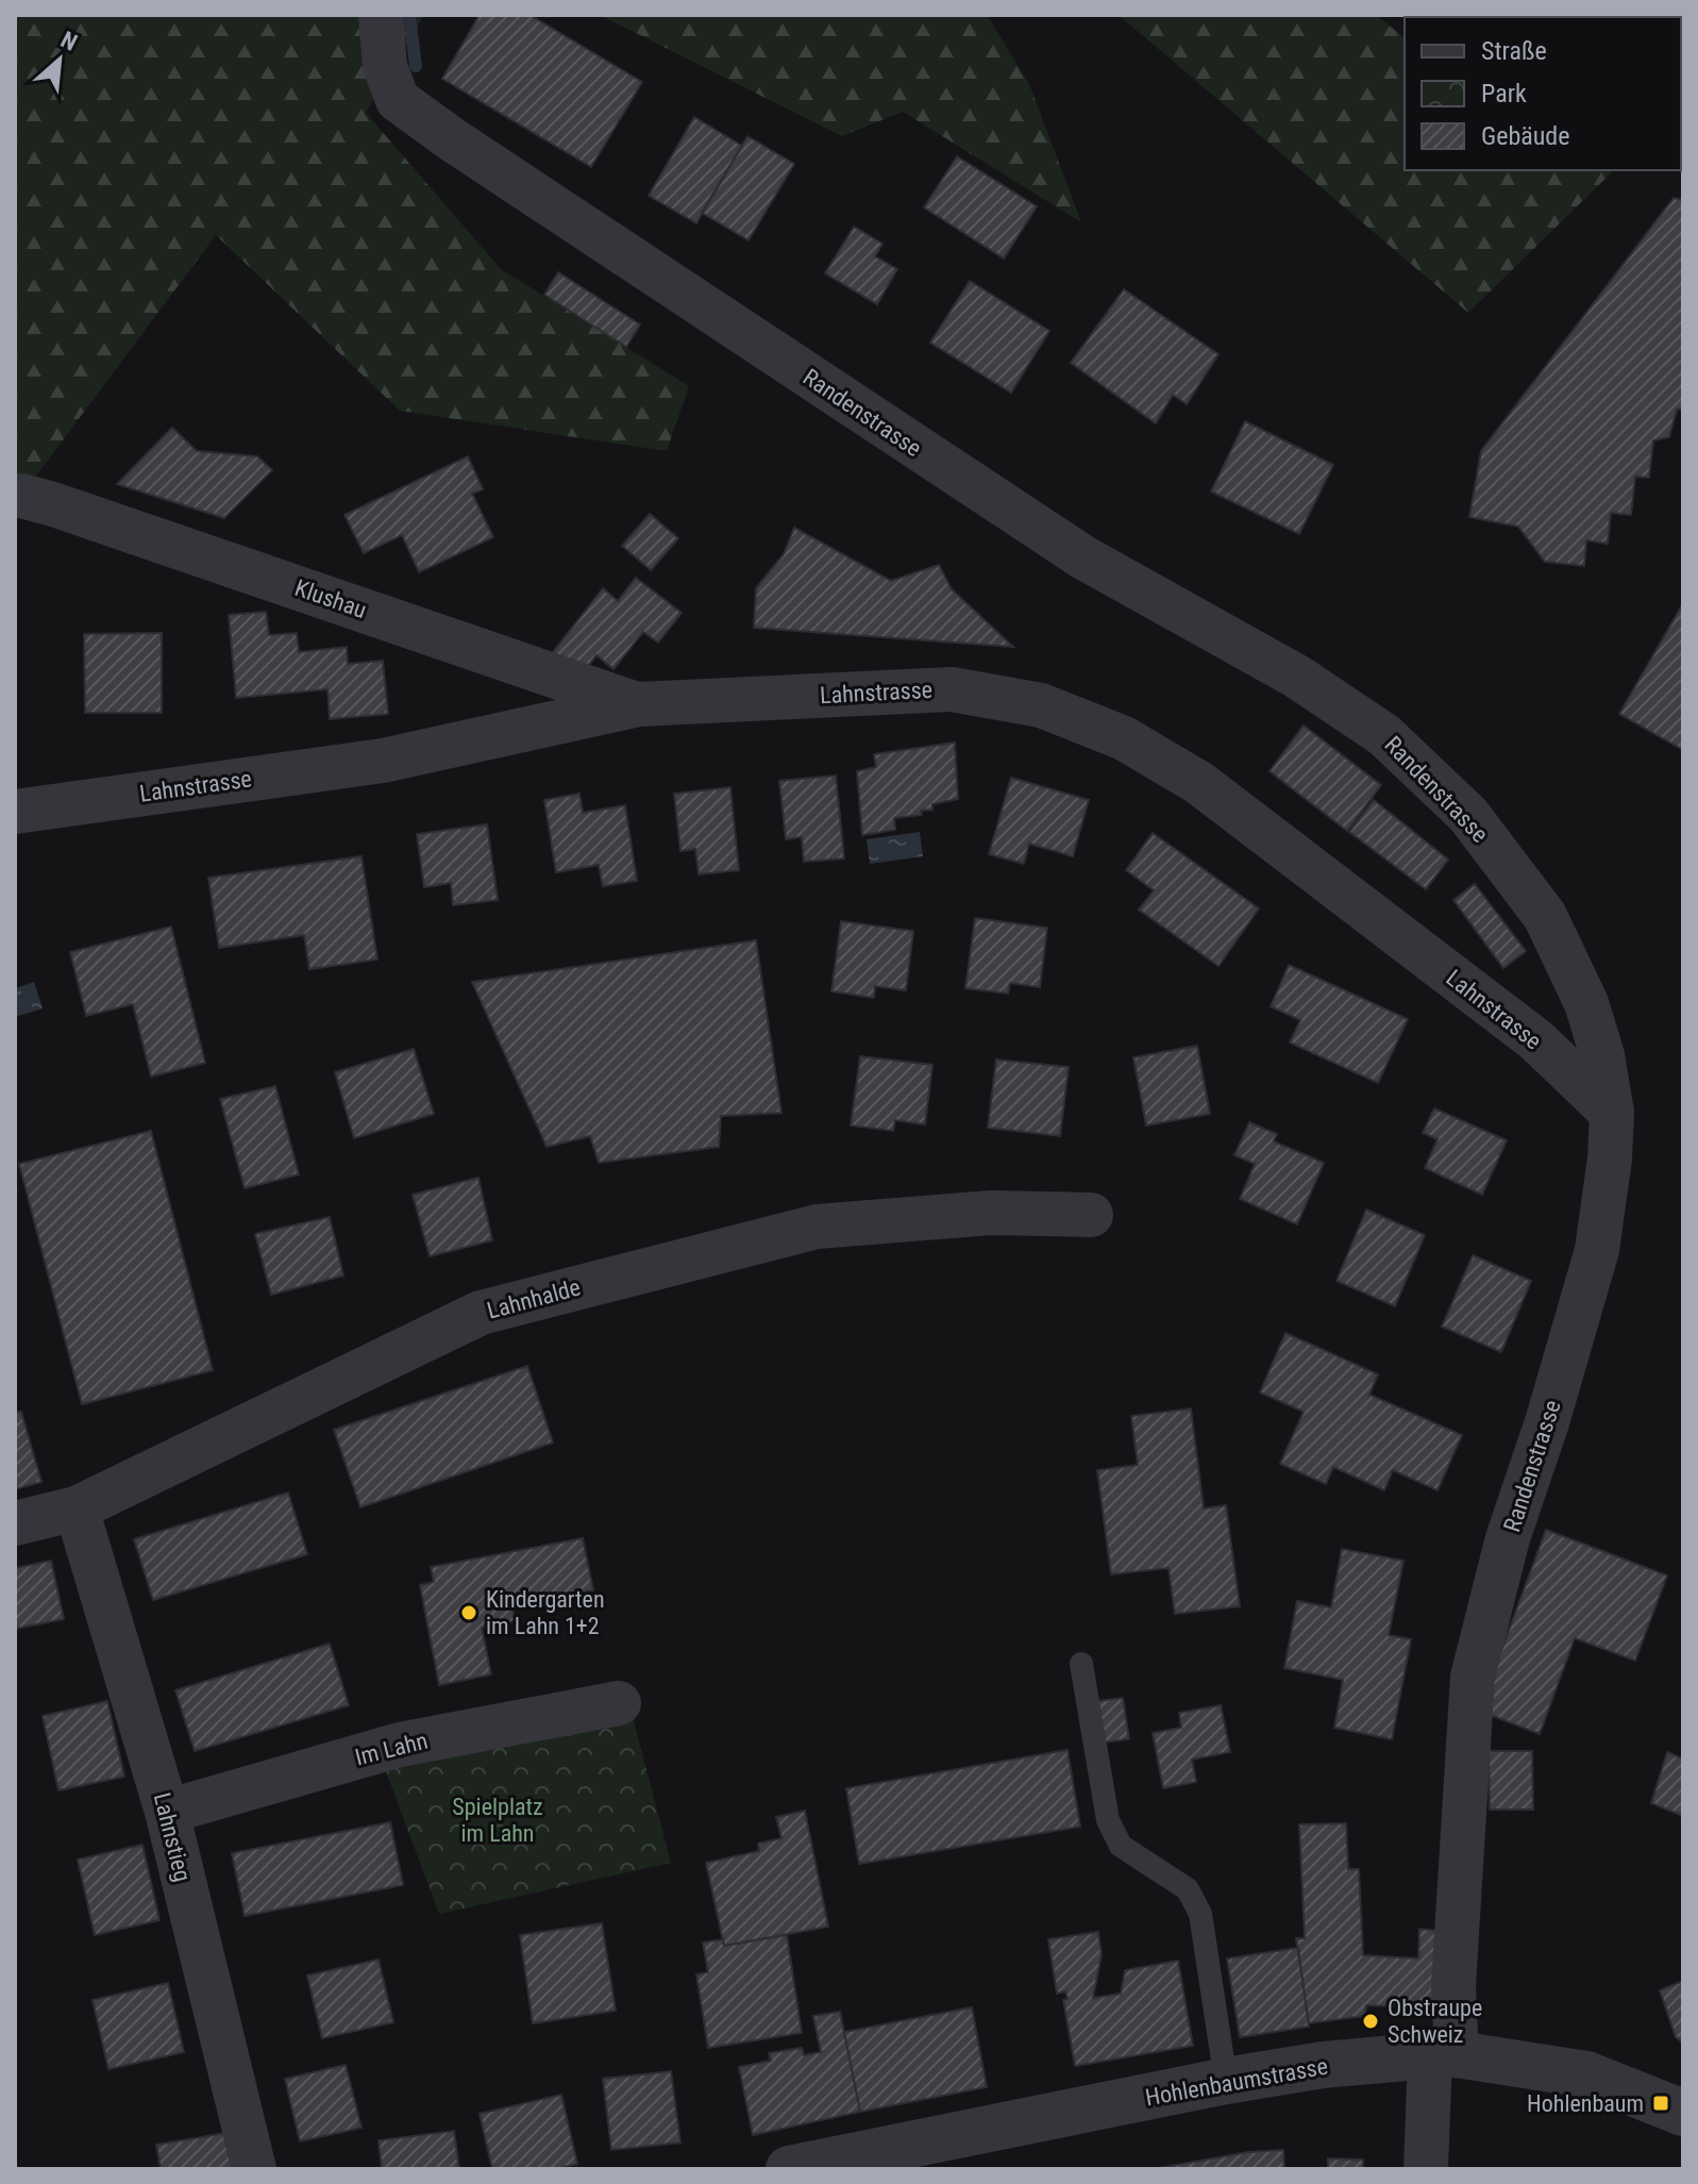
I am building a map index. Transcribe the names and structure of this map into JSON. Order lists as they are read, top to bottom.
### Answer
{
  "streets": {
    "street": [
      "Randenstrasse",
      "Klushau",
      "Lahnstrasse",
      "Lahnhalde",
      "Im Lahn",
      "Lahnstieg",
      "Hohlenbaumstrasse"
    ]
  },
  "crossings": [
    ["Randenstrasse", "Lahnstrasse"],
    ["Randenstrasse", "Hohlenbaumstrasse"],
    ["Klushau", "Lahnstrasse"],
    ["Lahnhalde", "Lahnstieg"],
    ["Im Lahn", "Lahnstieg"]
  ],
  "parks": ["Spielplatz im Lahn"],
  "places": {
    "other": ["Kindergarten im Lahn 1+2", "Obstraupe Schweiz"],
    "transit": ["Hohlenbaum"]
  },
  "legend": ["Straße", "Park", "Gebäude"],
  "north": "top right"
}
